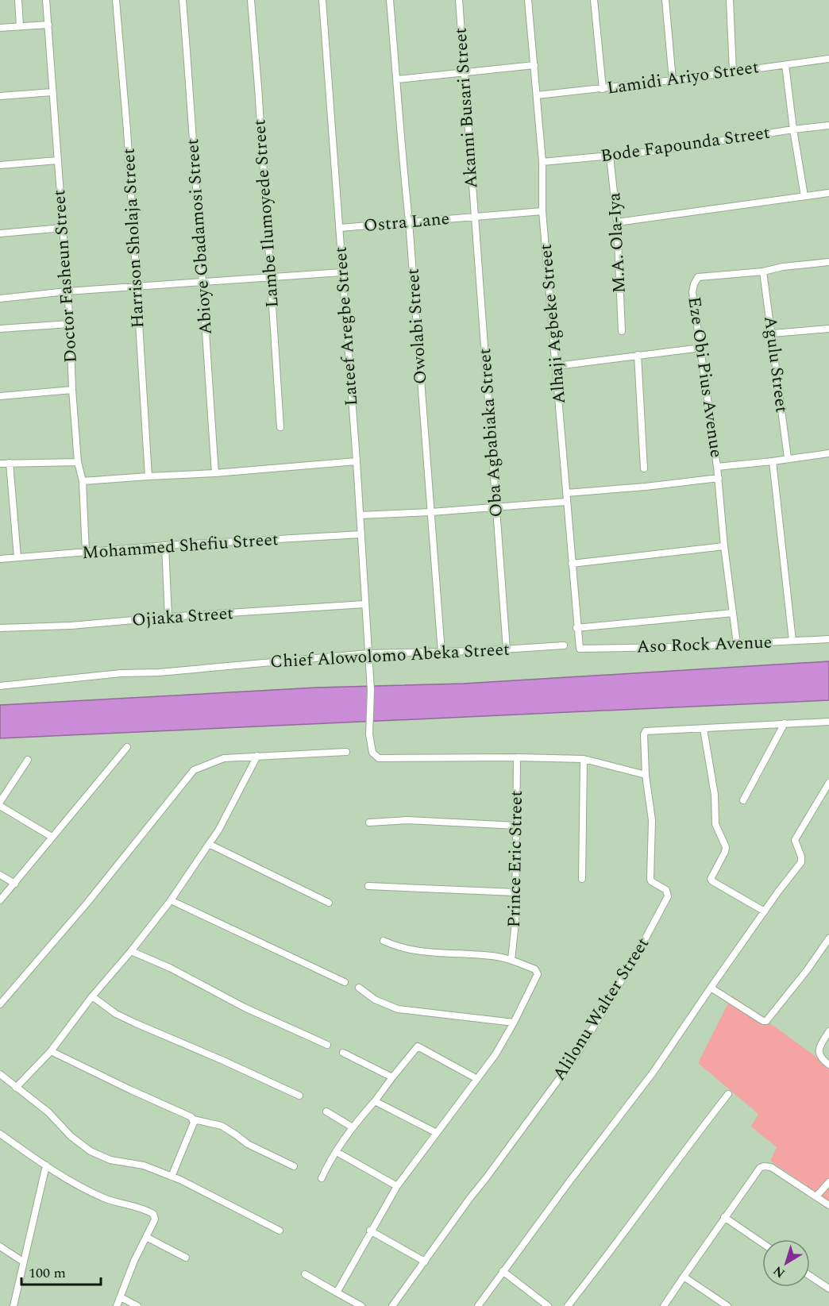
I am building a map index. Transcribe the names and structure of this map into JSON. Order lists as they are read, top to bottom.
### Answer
{
  "streets": {
    "street": [
      "Lamidi Ariyo Street",
      "Akanni Busari Street",
      "Bode Fapounda Street",
      "Lambe Ilumoyede Street",
      "Ostra Lane",
      "Abioye Gbadamosi Street",
      "Harrison Sholaja Street",
      "M.A. Ola-Iya",
      "Doctor Fasheun Street",
      "Alhaji Agbeke Street",
      "Lateef Aregbe Street",
      "Owolabi Street",
      "Agulu Street",
      "Eze Obi Pius Avenue",
      "Oba Agbabiaka Street",
      "Mohammed Shefiu Street",
      "Ojiaka Street",
      "Aso Rock Avenue",
      "Chief Alowolomo Abeka Street",
      "Prince Eric Street",
      "Alilonu Walter Street"
    ]
  },
  "crossings": [
    ["Lamidi Ariyo Street", "Alhaji Agbeke Street"],
    ["Akanni Busari Street", "Ostra Lane"],
    ["Akanni Busari Street", "Oba Agbabiaka Street"],
    ["Bode Fapounda Street", "M.A. Ola-Iya"],
    ["Bode Fapounda Street", "Alhaji Agbeke Street"],
    ["Ostra Lane", "Alhaji Agbeke Street"],
    ["Ostra Lane", "Lateef Aregbe Street"],
    ["Ostra Lane", "Owolabi Street"],
    ["Ostra Lane", "Oba Agbabiaka Street"],
    ["Doctor Fasheun Street", "Mohammed Shefiu Street"],
    ["Alhaji Agbeke Street", "Aso Rock Avenue"],
    ["Lateef Aregbe Street", "Mohammed Shefiu Street"],
    ["Lateef Aregbe Street", "Ojiaka Street"],
    ["Lateef Aregbe Street", "Chief Alowolomo Abeka Street"],
    ["Lateef Aregbe Street", "Prince Eric Street"],
    ["Owolabi Street", "Chief Alowolomo Abeka Street"],
    ["Agulu Street", "Eze Obi Pius Avenue"],
    ["Eze Obi Pius Avenue", "Aso Rock Avenue"],
    ["Oba Agbabiaka Street", "Chief Alowolomo Abeka Street"]
  ],
  "scale_bar": "100 m",
  "north": "bottom left"
}
